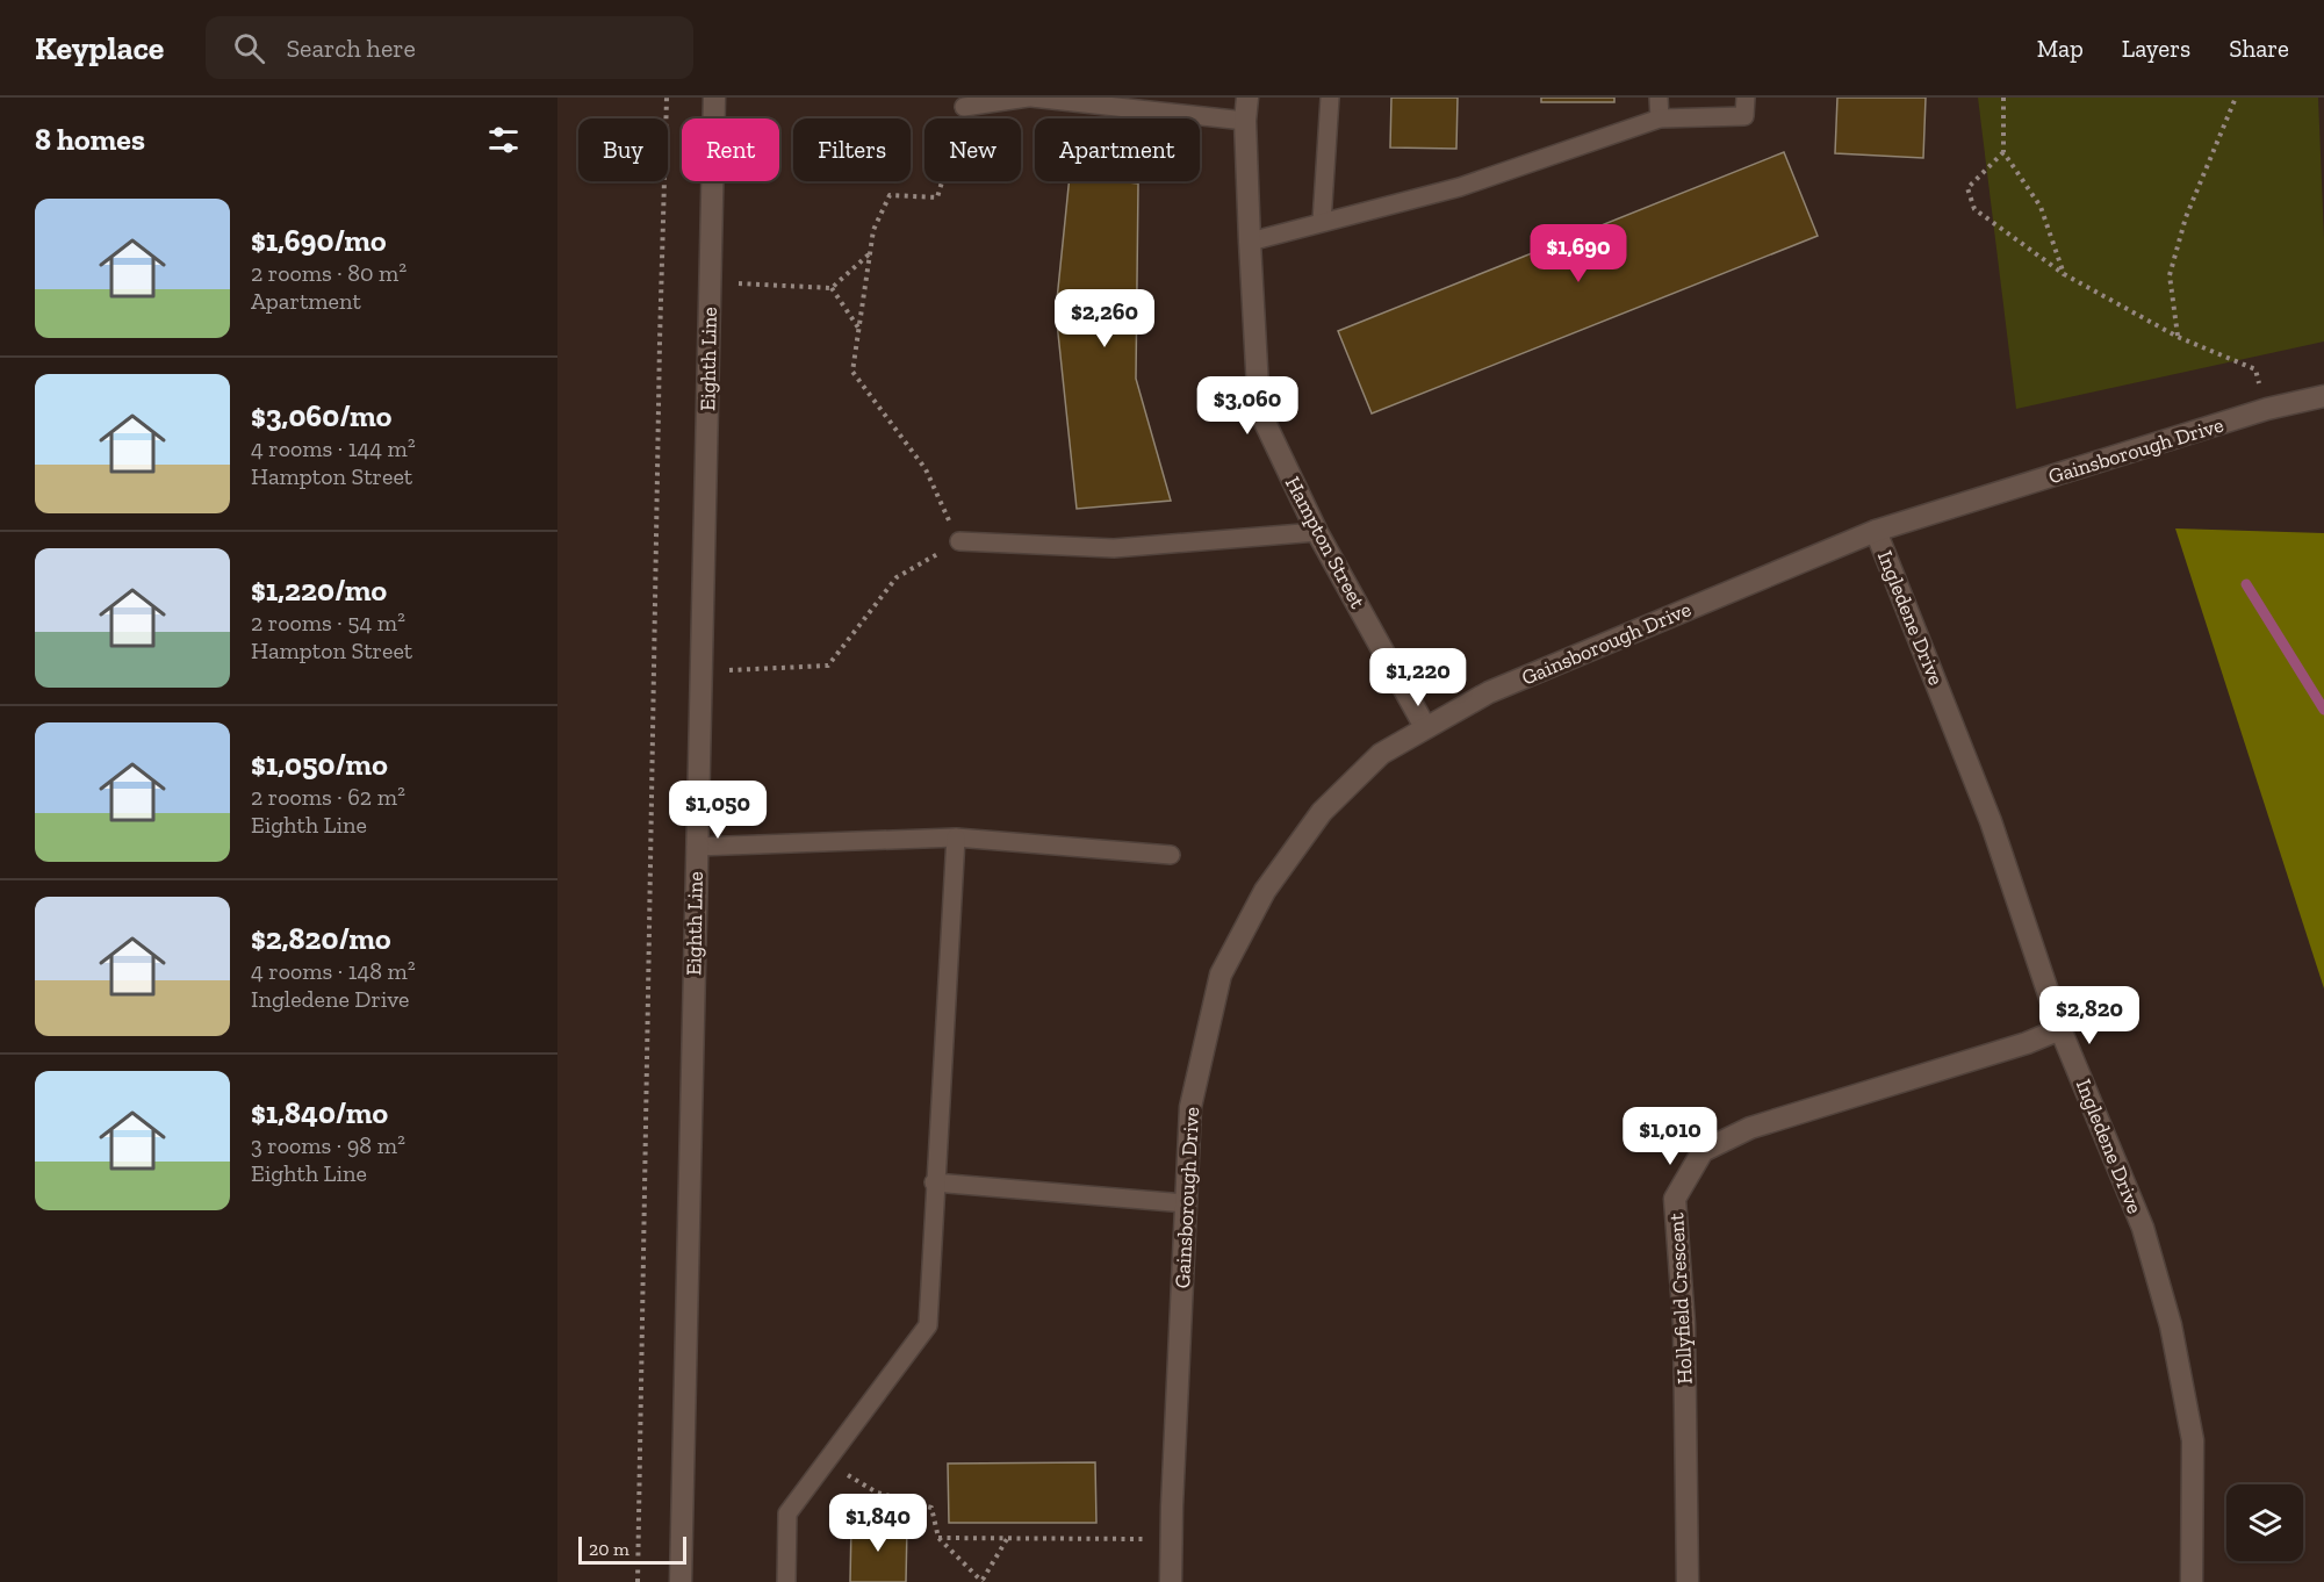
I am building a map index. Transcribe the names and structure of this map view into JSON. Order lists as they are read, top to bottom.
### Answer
{
  "streets": {
    "street": [
      "Eighth Line",
      "Gainsborough Drive",
      "Hampton Street",
      "Ingledene Drive",
      "Hollyfield Crescent"
    ]
  },
  "crossings": [
    ["Gainsborough Drive", "Hampton Street"],
    ["Gainsborough Drive", "Ingledene Drive"],
    ["Ingledene Drive", "Hollyfield Crescent"]
  ],
  "scale_bar": "20 m",
  "page": {
    "header": "Keyplace",
    "search": "Search here",
    "nav": ["Map", "Layers", "Share"],
    "heading": "8 homes",
    "chip": [
      "Buy",
      "Rent",
      "Filters",
      "New",
      "Apartment"
    ],
    "list": [
      {
        "name": "$1,690/mo",
        "note": "2 rooms · 80 m² · Apartment"
      },
      {
        "name": "$3,060/mo",
        "note": "4 rooms · 144 m² · Hampton Street"
      },
      {
        "name": "$1,220/mo",
        "note": "2 rooms · 54 m² · Hampton Street"
      },
      {
        "name": "$1,050/mo",
        "note": "2 rooms · 62 m² · Eighth Line"
      },
      {
        "name": "$2,820/mo",
        "note": "4 rooms · 148 m² · Ingledene Drive"
      },
      {
        "name": "$1,840/mo",
        "note": "3 rooms · 98 m² · Eighth Line"
      }
    ],
    "price": [
      "$1,690",
      "$2,260",
      "$3,060",
      "$1,220",
      "$1,050",
      "$2,820",
      "$1,010",
      "$1,840"
    ],
    "scale": "20 m"
  }
}
